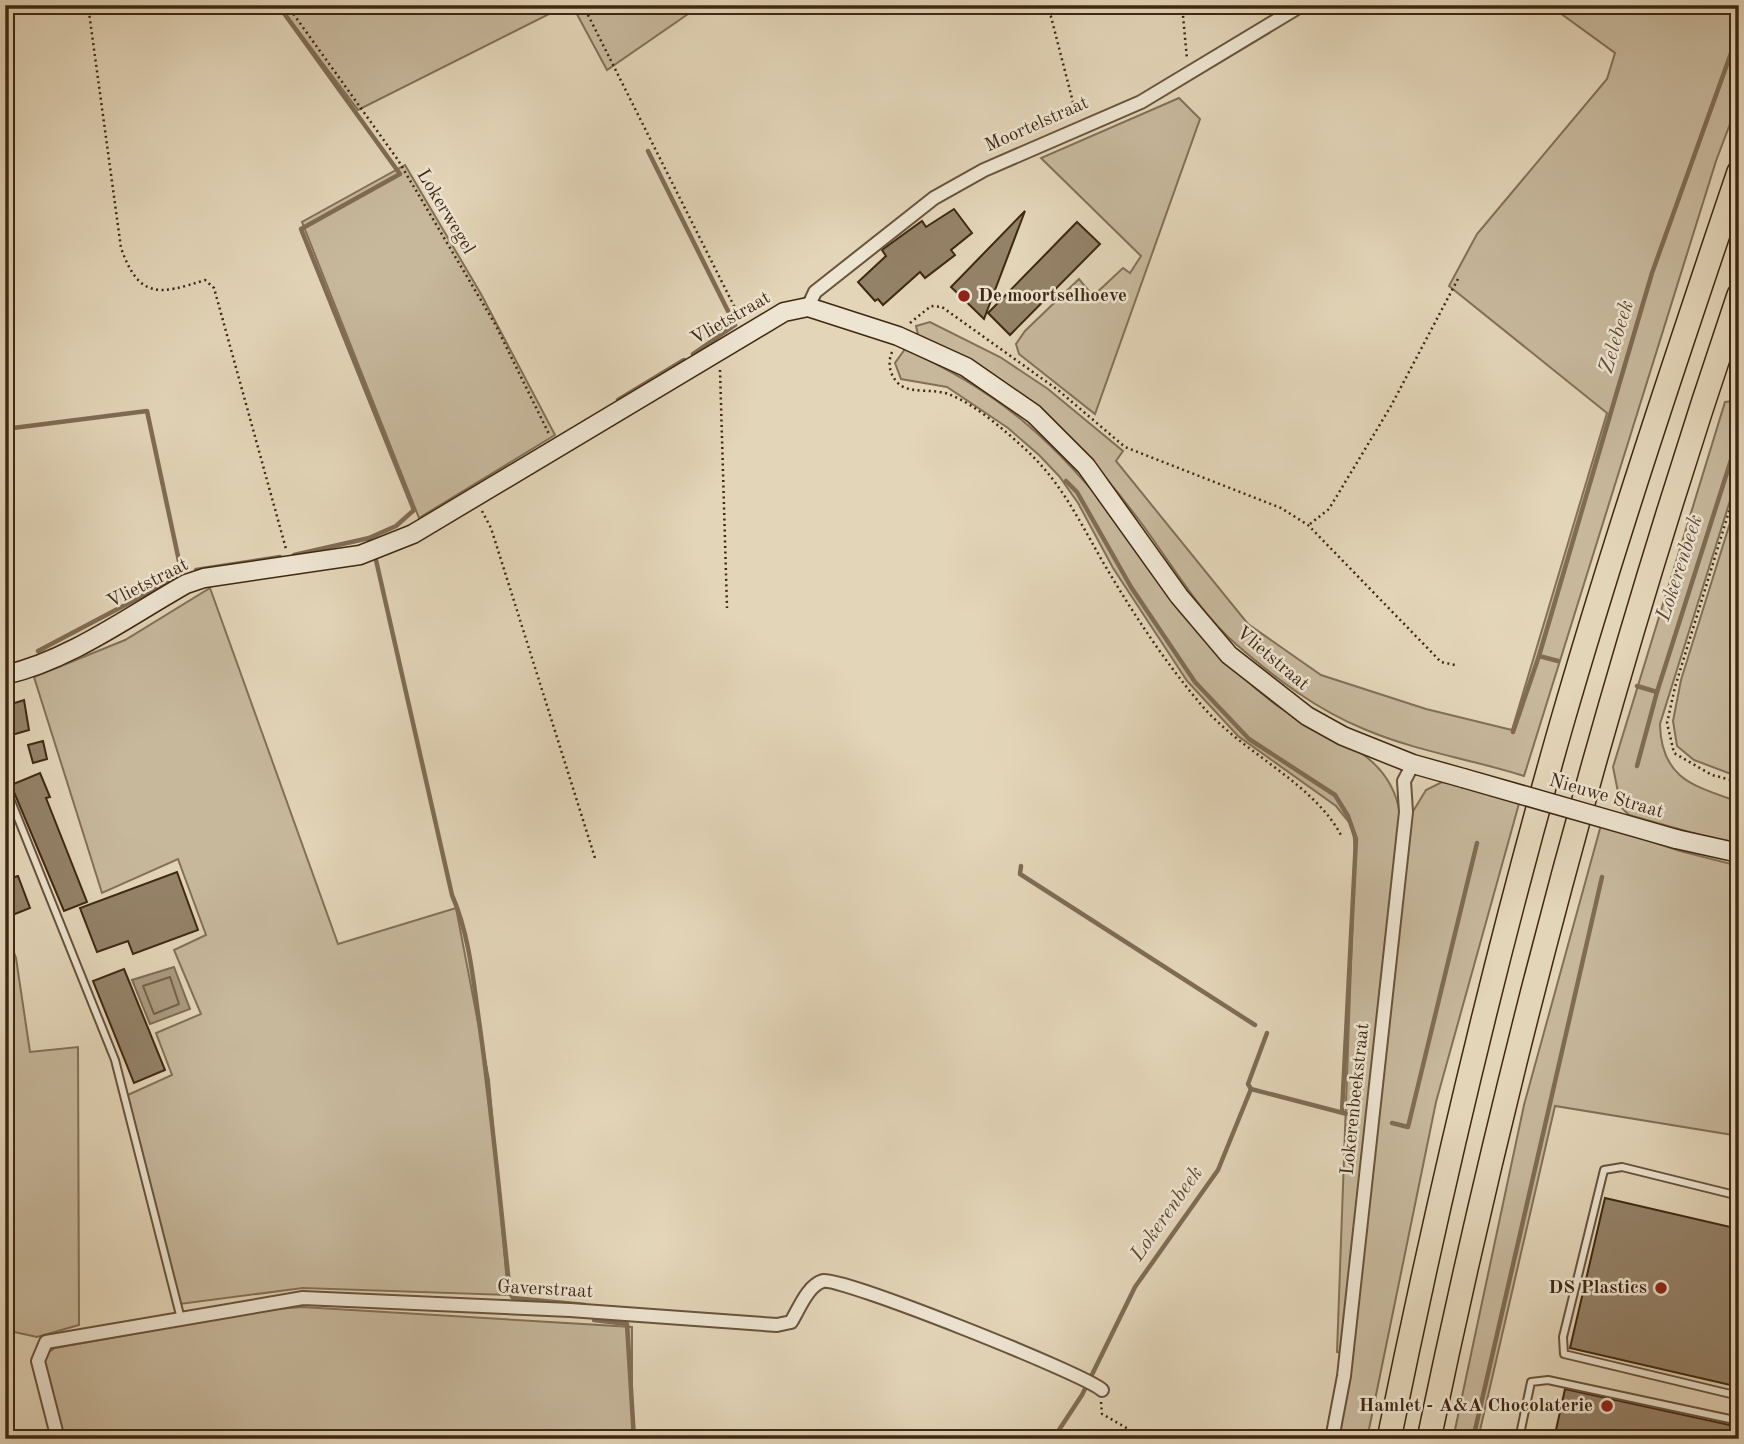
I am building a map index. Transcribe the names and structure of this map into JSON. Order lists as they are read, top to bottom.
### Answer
{
  "streets": {
    "street": [
      "Moortelstraat",
      "Vlietstraat",
      "Nieuwe Straat",
      "Lokerenbeekstraat",
      "Gaverstraat"
    ],
    "path": ["Lokerwegel"]
  },
  "crossings": [
    ["Moortelstraat", "Vlietstraat"],
    ["Lokerwegel", "Vlietstraat"],
    ["Vlietstraat", "Nieuwe Straat"],
    ["Vlietstraat", "Lokerenbeekstraat"]
  ],
  "water": ["Zelebeek", "Lokerenbeek"],
  "places": ["De moortselhoeve", "DS Plastics", "Hamlet - A&A Chocolaterie"]
}
